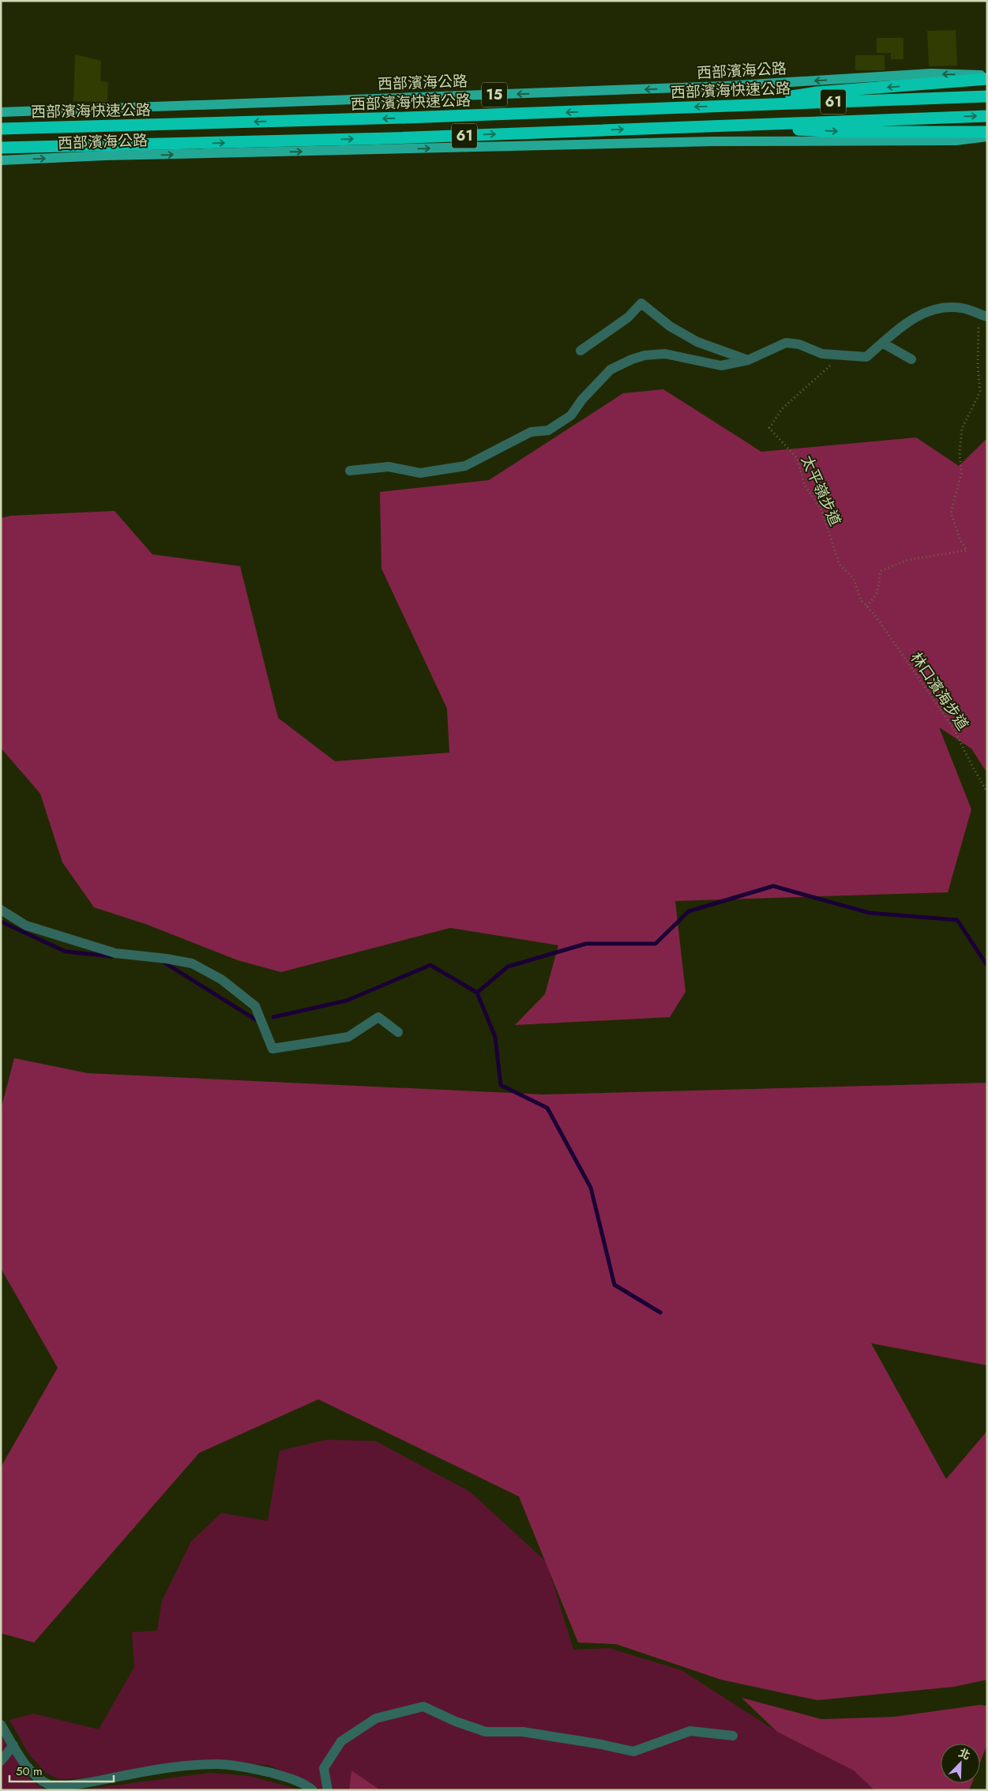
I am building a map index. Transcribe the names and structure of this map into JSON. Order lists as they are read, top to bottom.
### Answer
{
  "streets": {
    "highway": ["西部濱海快速公路", "61"],
    "main road": ["西部濱海公路", "15"],
    "path": ["太平嶺步道", "林口濱海步道"]
  },
  "crossings": [
    ["太平嶺步道", "林口濱海步道"]
  ],
  "scale_bar": "50 m",
  "north": "top right"
}
